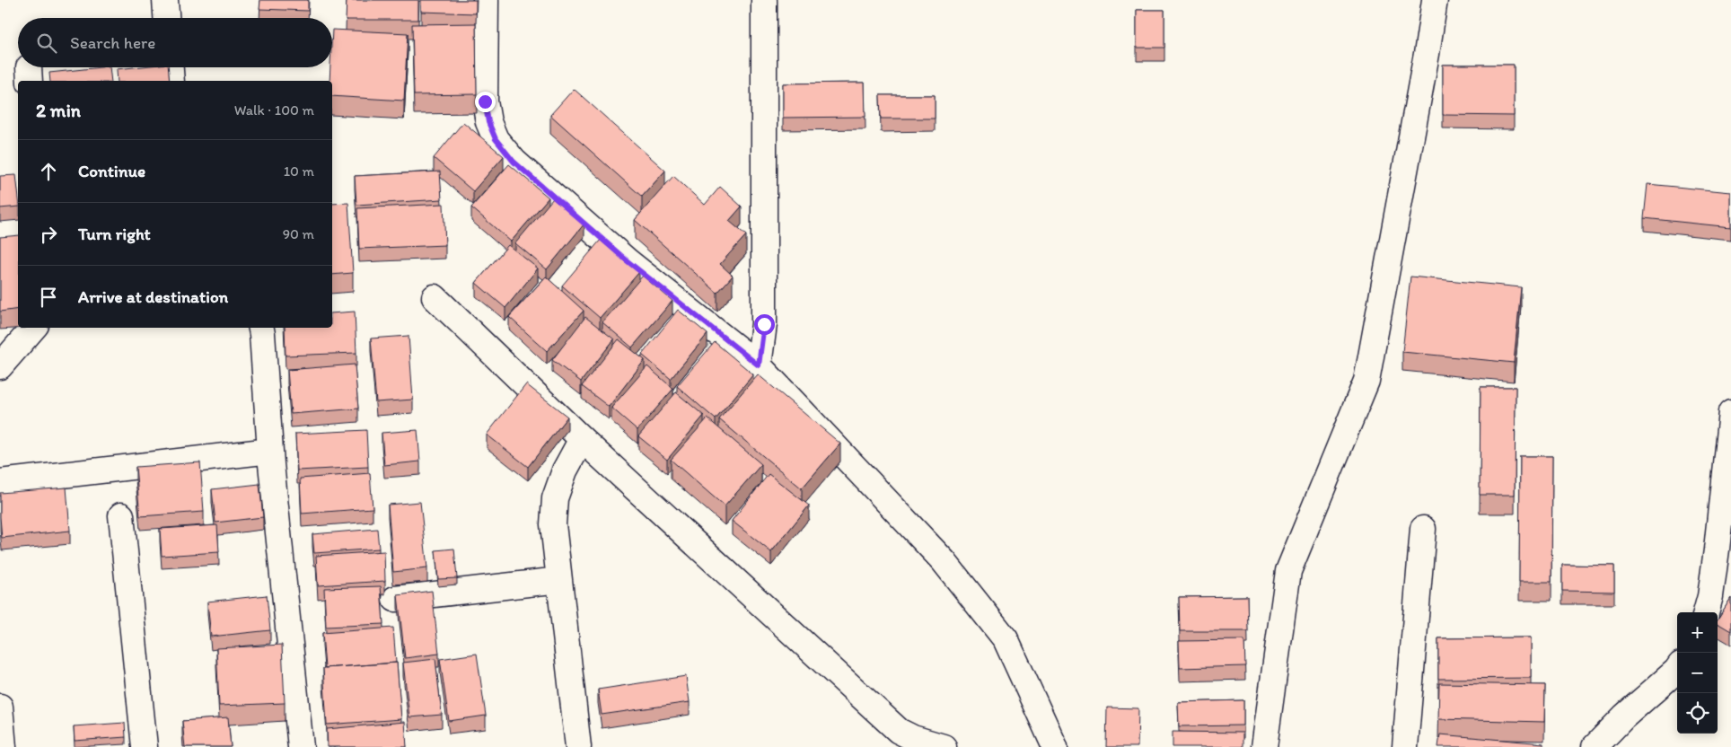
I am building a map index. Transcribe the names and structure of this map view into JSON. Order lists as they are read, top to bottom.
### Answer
{
  "page": {
    "search": "Search here",
    "heading": ["2 min", "Walk · 100 m"],
    "list": [
      ["Continue", "10 m"],
      ["Turn right", "90 m"],
      "Arrive at destination"
    ],
    "map_buttons": ["+", "−"]
  }
}
